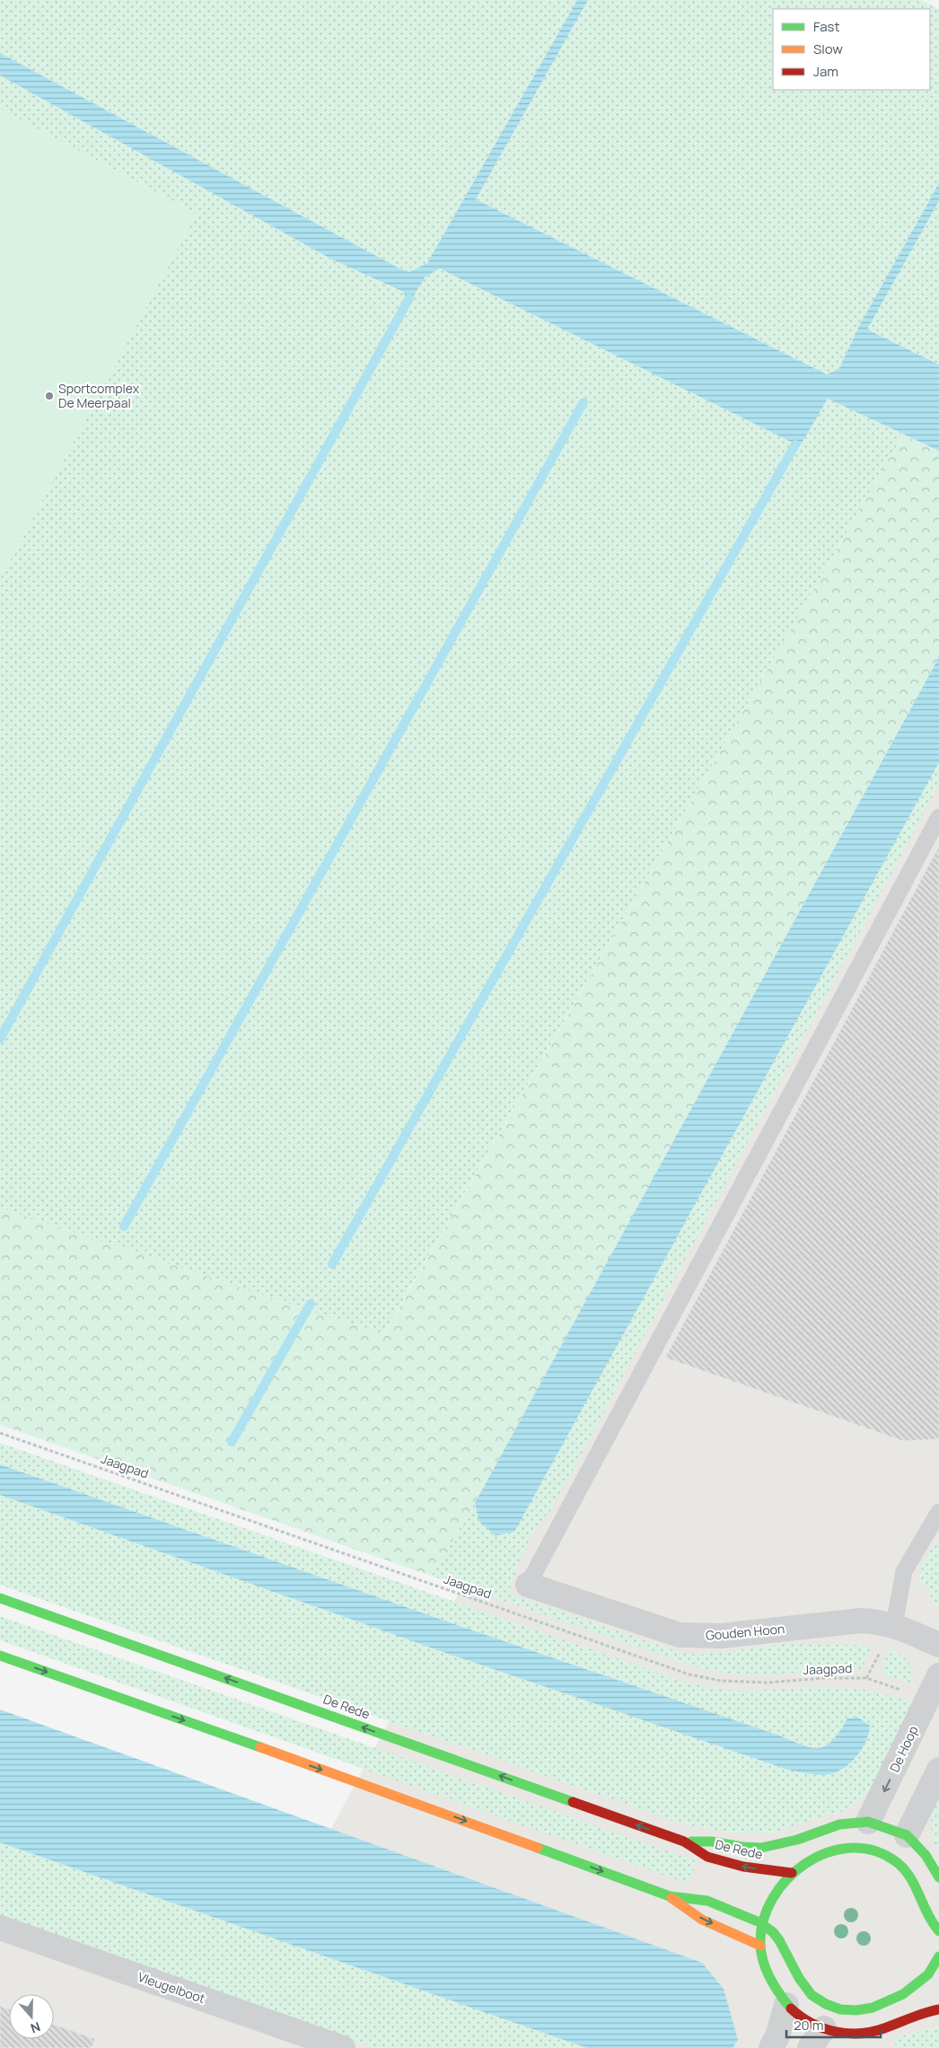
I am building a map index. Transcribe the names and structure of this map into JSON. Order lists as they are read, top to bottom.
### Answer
{
  "streets": {
    "main road": ["De Rede"],
    "street": ["Gouden Hoon", "De Hoop", "Vleugelboot"],
    "path": ["Jaagpad"]
  },
  "crossings": [
    ["Jaagpad", "De Hoop"],
    ["De Rede", "De Hoop"]
  ],
  "places": ["Sportcomplex De Meerpaal"],
  "legend": ["Fast", "Slow", "Jam"],
  "scale_bar": "20 m",
  "north": "bottom"
}
